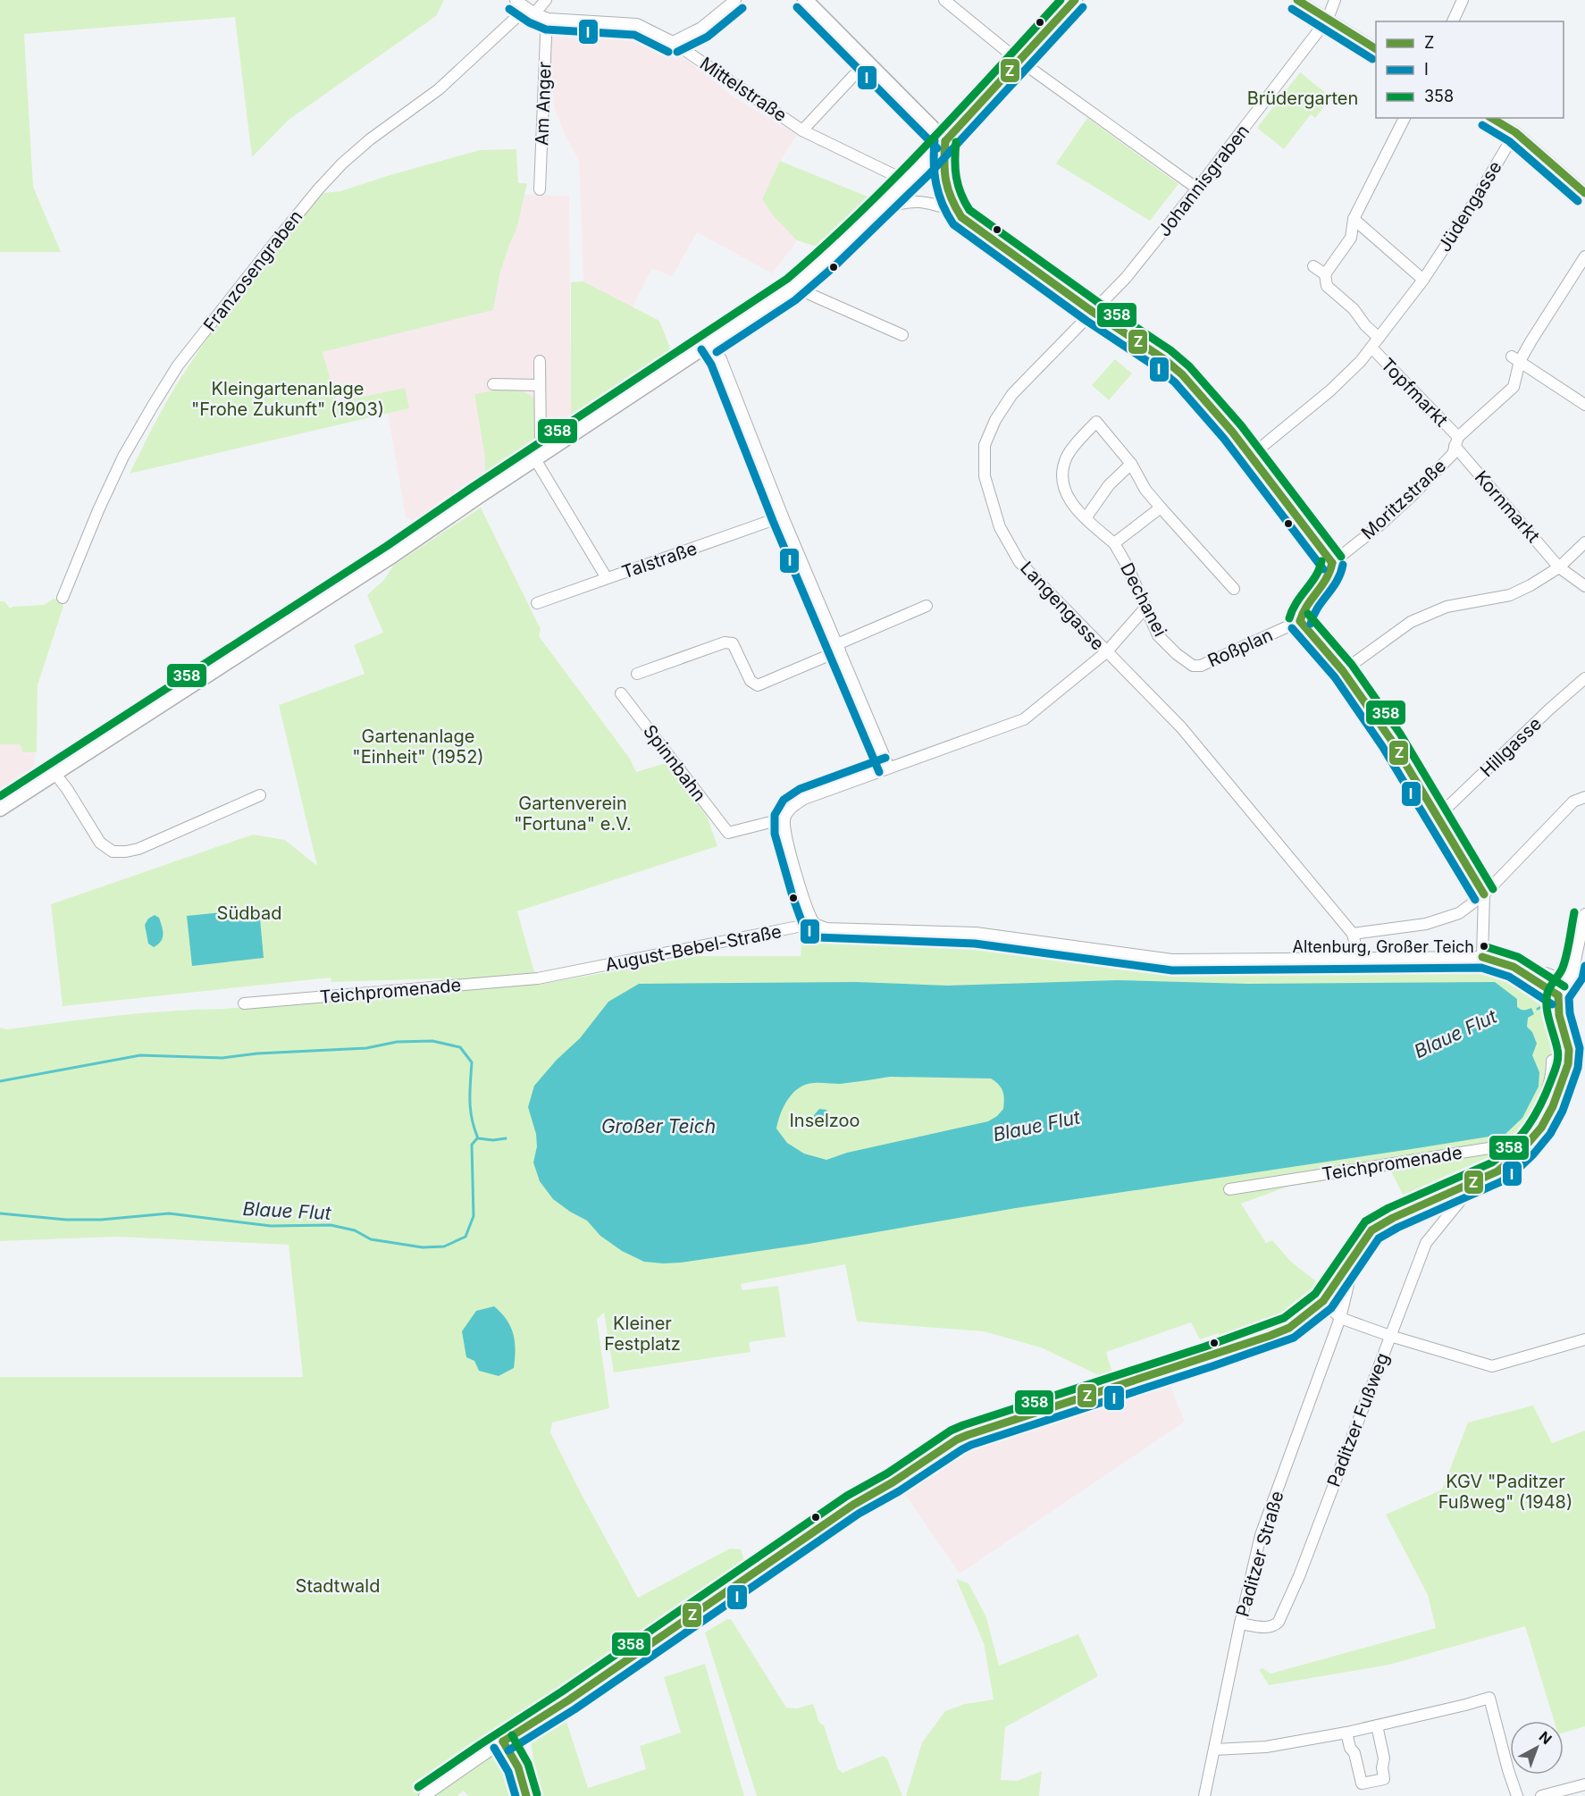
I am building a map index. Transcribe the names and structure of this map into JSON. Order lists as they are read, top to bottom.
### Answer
{
  "streets": {
    "street": [
      "Mittelstraße",
      "Am Anger",
      "Johannisgraben",
      "Jüdengasse",
      "Franzosengraben",
      "Topfmarkt",
      "Moritzstraße",
      "Kornmarkt",
      "Talstraße",
      "Dechanei",
      "Langengasse",
      "Roßplan",
      "Hillgasse",
      "Spinnbahn",
      "August-Bebel-Straße",
      "Teichpromenade",
      "Paditzer Fußweg",
      "Paditzer Straße"
    ]
  },
  "crossings": [
    ["Mittelstraße", "Am Anger"],
    ["Mittelstraße", "Franzosengraben"],
    ["Am Anger", "Franzosengraben"],
    ["Johannisgraben", "Langengasse"],
    ["Jüdengasse", "Topfmarkt"],
    ["Topfmarkt", "Moritzstraße"],
    ["Topfmarkt", "Kornmarkt"],
    ["Moritzstraße", "Kornmarkt"],
    ["Dechanei", "Roßplan"],
    ["August-Bebel-Straße", "Teichpromenade"],
    ["Paditzer Fußweg", "Paditzer Straße"]
  ],
  "water": ["Blaue Flut", "Großer Teich"],
  "parks": [
    "Brüdergarten",
    "Kleingartenanlage \"Frohe Zukunft\" (1903)",
    "Gartenanlage \"Einheit\" (1952)",
    "Gartenverein \"Fortuna\" e.V.",
    "Südbad",
    "Inselzoo",
    "Kleiner Festplatz",
    "KGV \"Paditzer Fußweg\" (1948)",
    "Stadtwald"
  ],
  "places": ["Altenburg, Großer Teich"],
  "lines": ["transit line Z", "transit line 358", "transit line I"],
  "legend": ["Z", "I", "358"],
  "north": "top right"
}
